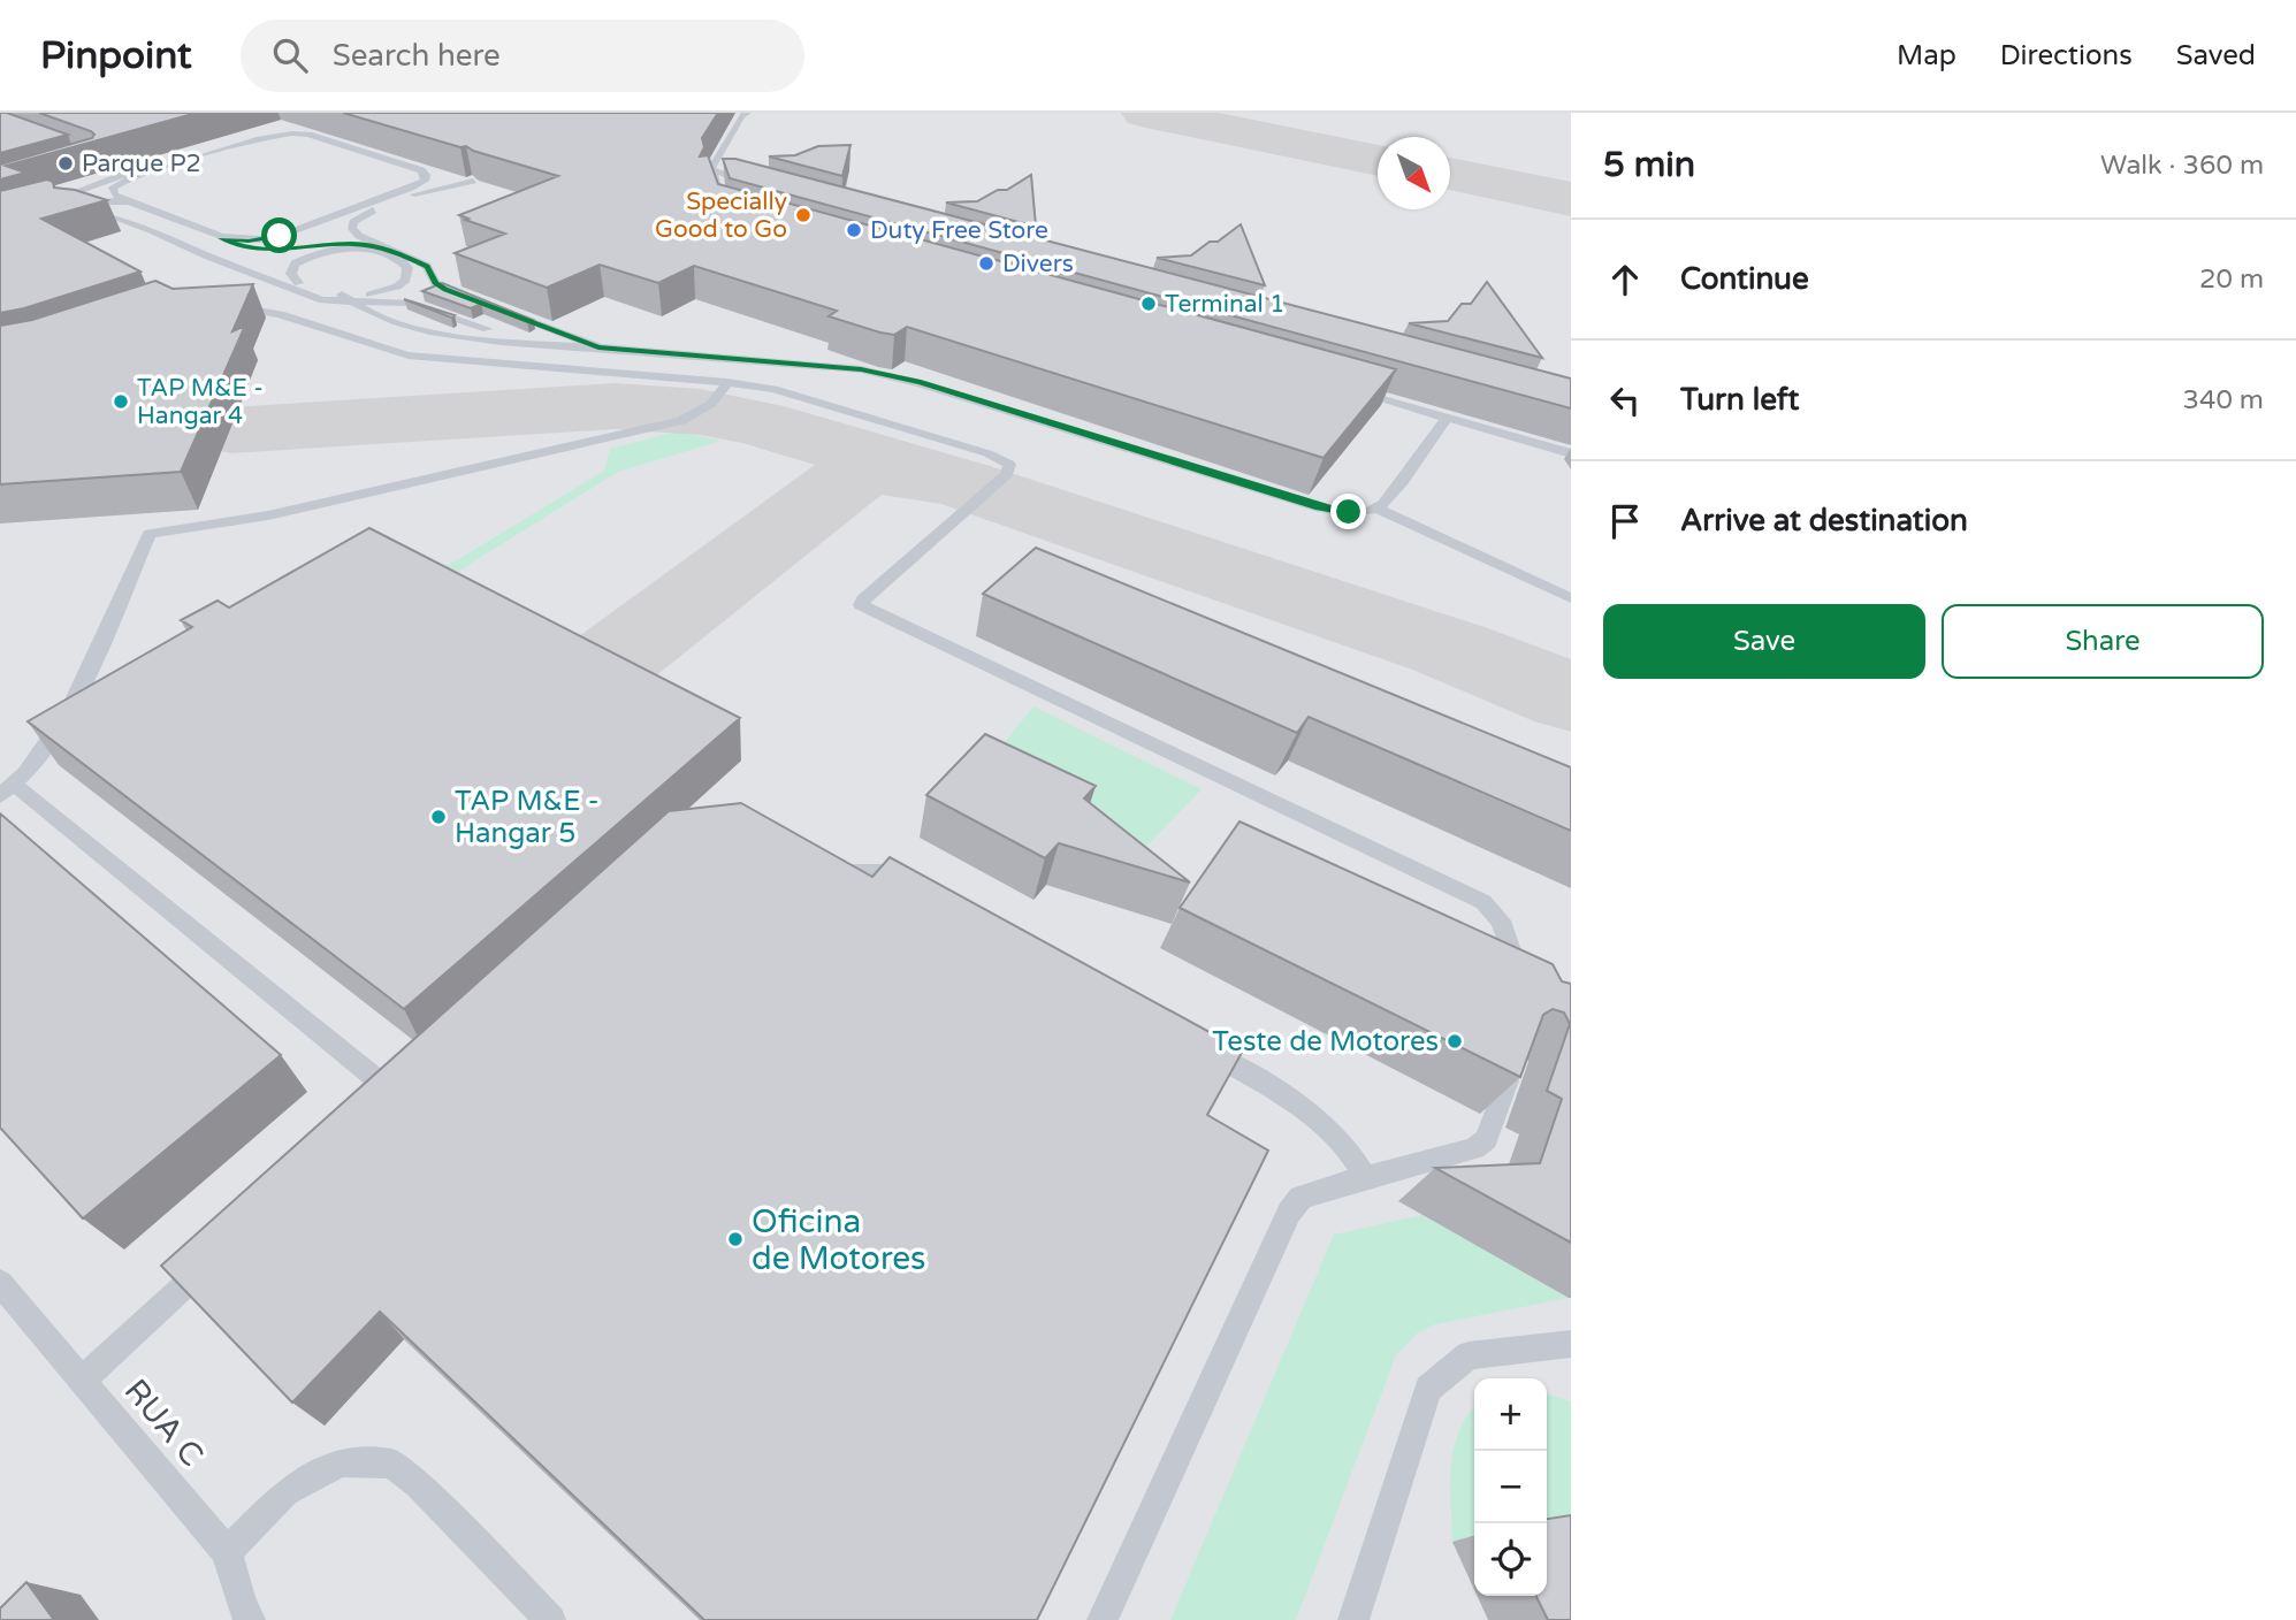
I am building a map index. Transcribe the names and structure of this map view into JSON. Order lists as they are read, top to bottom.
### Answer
{
  "streets": {
    "lane": ["RUA C"]
  },
  "places": [
    "Parque P2",
    "Specially Good to Go",
    "Duty Free Store",
    "Divers",
    "Terminal 1",
    "TAP M&E - Hangar 4",
    "TAP M&E - Hangar 5",
    "Teste de Motores",
    "Oficina de Motores"
  ],
  "north": "bottom right",
  "page": {
    "header": "Pinpoint",
    "search": "Search here",
    "nav": ["Map", "Directions", "Saved"],
    "heading": ["5 min", "Walk · 360 m"],
    "list": [
      ["Continue", "20 m"],
      ["Turn left", "340 m"],
      "Arrive at destination"
    ],
    "buttons": ["Save", "Share"],
    "map_buttons": ["+", "−"]
  }
}
